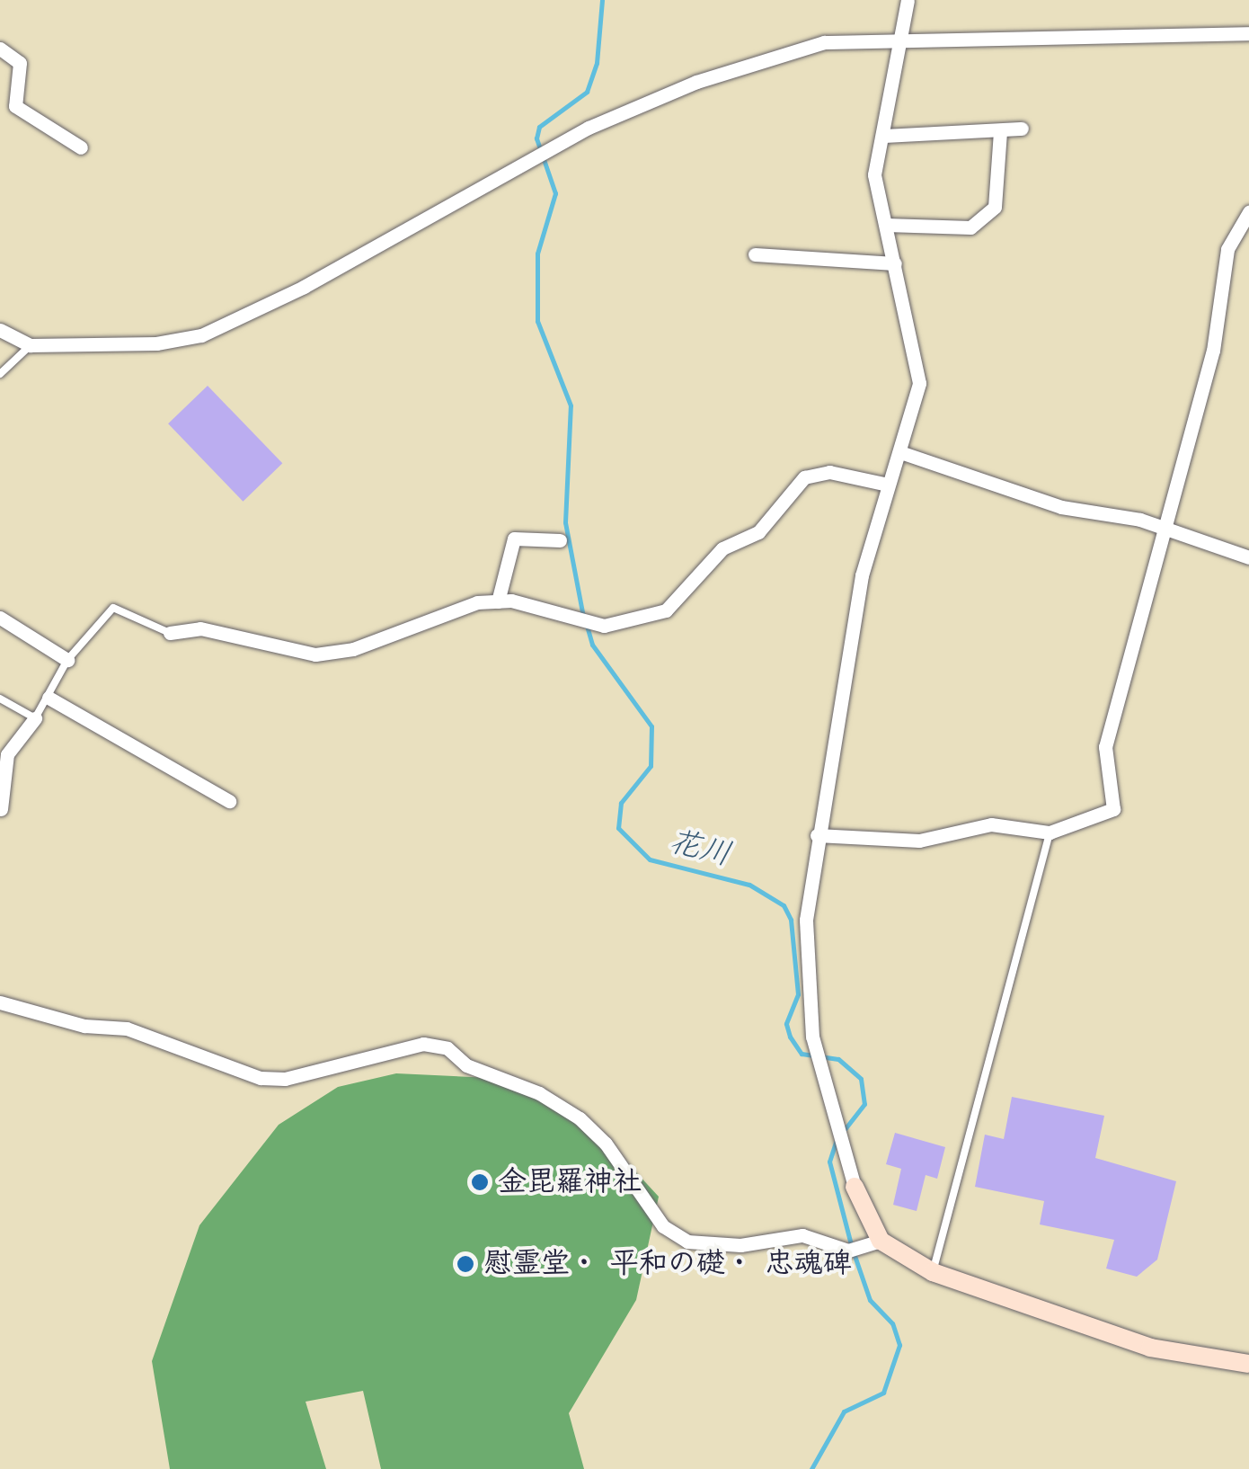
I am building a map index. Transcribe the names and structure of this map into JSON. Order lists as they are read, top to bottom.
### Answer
{
  "water": ["花川"],
  "places": ["金毘羅神社", "慰霊堂・ 平和の礎・ 忠魂碑"]
}
